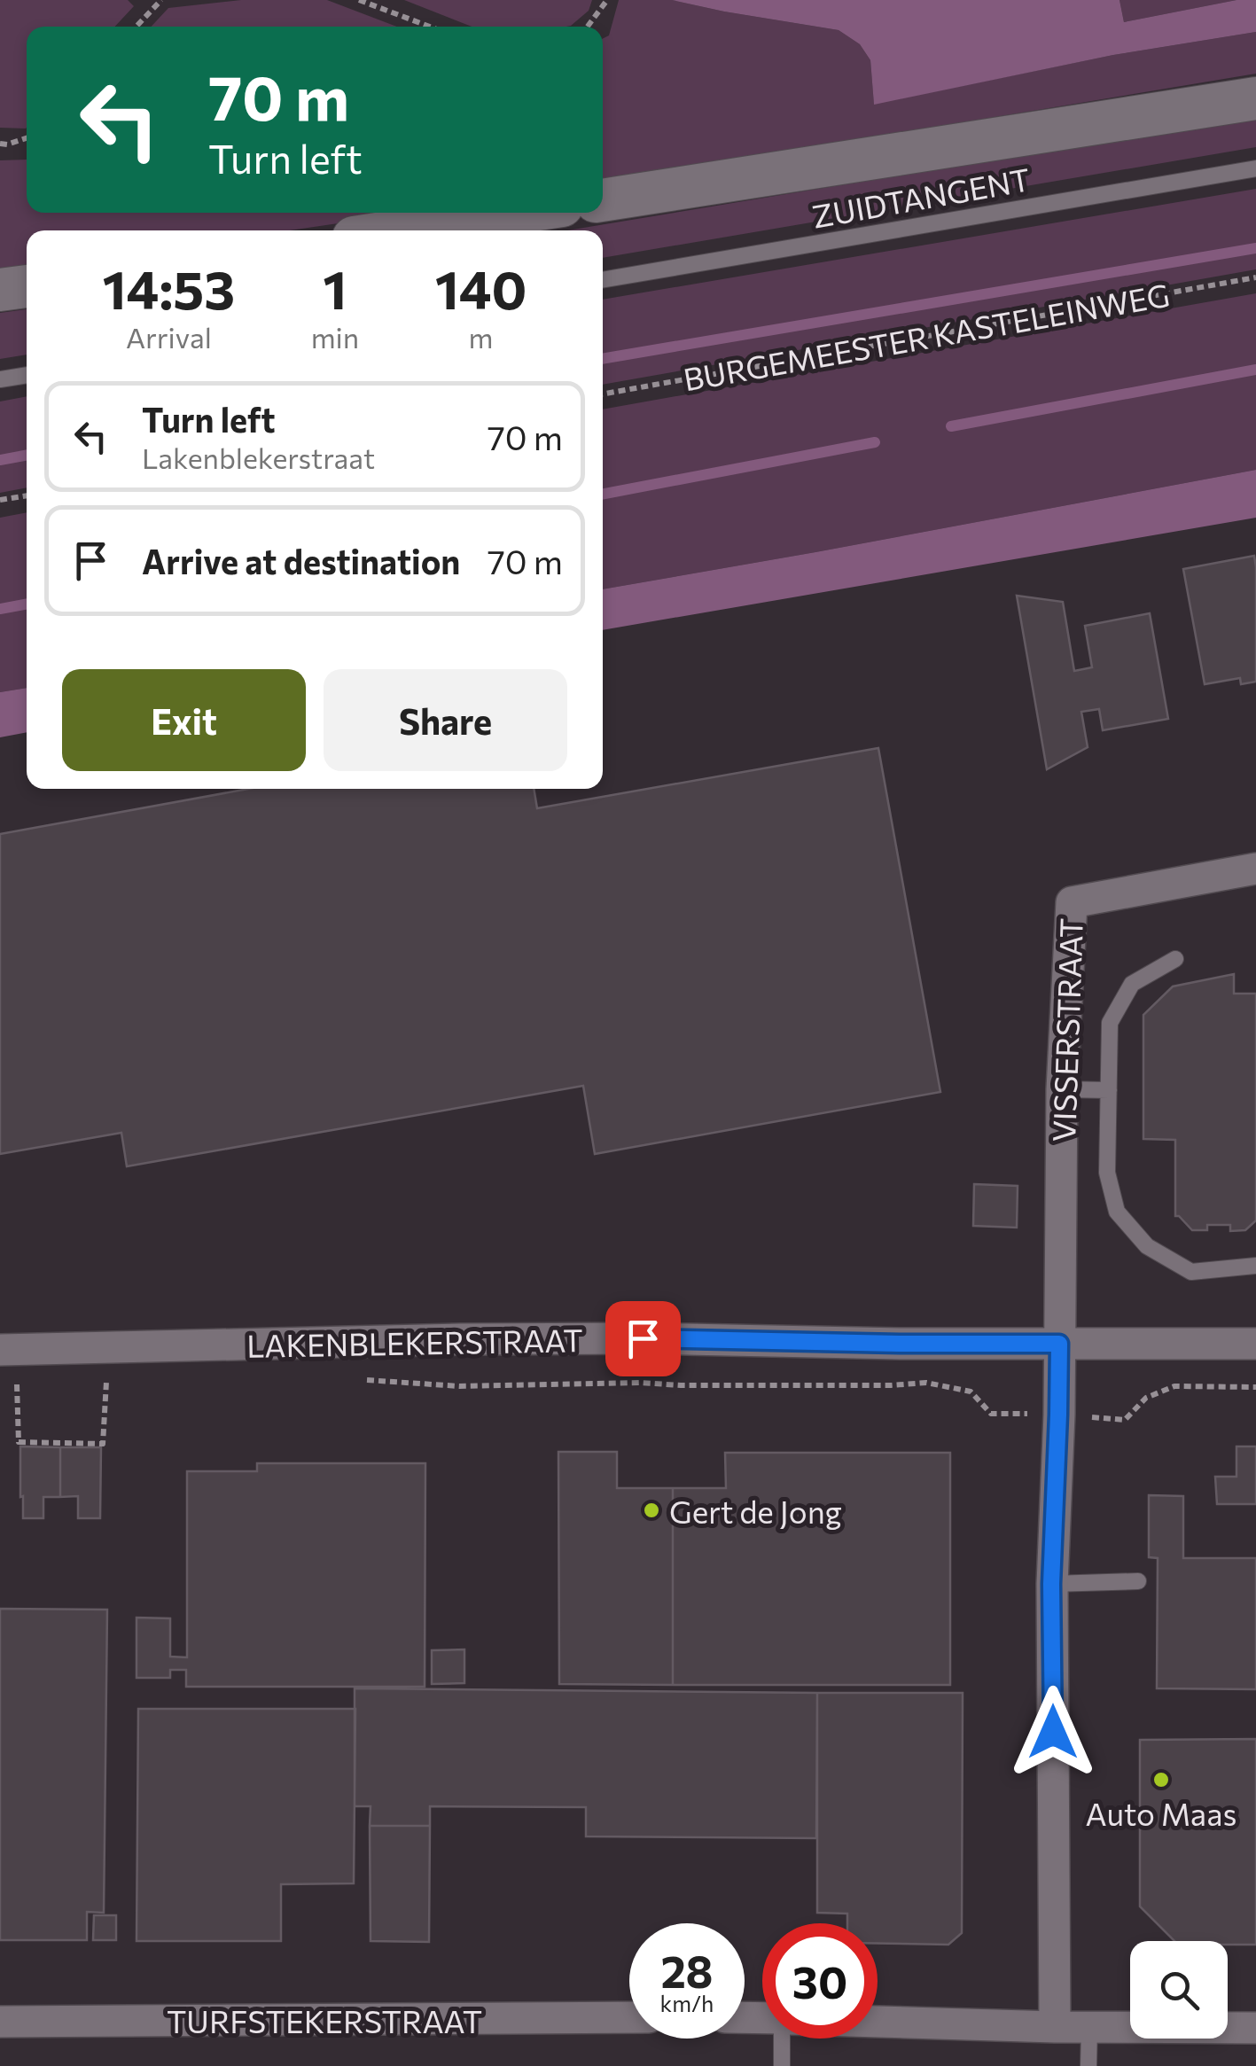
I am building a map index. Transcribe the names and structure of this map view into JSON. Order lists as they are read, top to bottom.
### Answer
{
  "streets": {
    "street": ["VISSERSTRAAT", "LAKENBLEKERSTRAAT", "TURFSTEKERSTRAAT"],
    "lane": ["ZUIDTANGENT"],
    "path": ["BURGEMEESTER KASTELEINWEG"]
  },
  "crossings": [
    ["VISSERSTRAAT", "LAKENBLEKERSTRAAT"]
  ],
  "places": ["Gert de Jong", "Auto Maas"],
  "page": {
    "turn": ["70 m", "Turn left"],
    "eta": [
      "14:53",
      "Arrival",
      "1",
      "min",
      "140",
      "m"
    ],
    "list": [
      {
        "name": "Turn left",
        "note": "Lakenblekerstraat",
        "value": "70 m"
      },
      {
        "name": "Arrive at destination",
        "value": "70 m"
      }
    ],
    "buttons": ["Exit", "Share"],
    "speed": "28 km/h",
    "limit": "30"
  }
}
